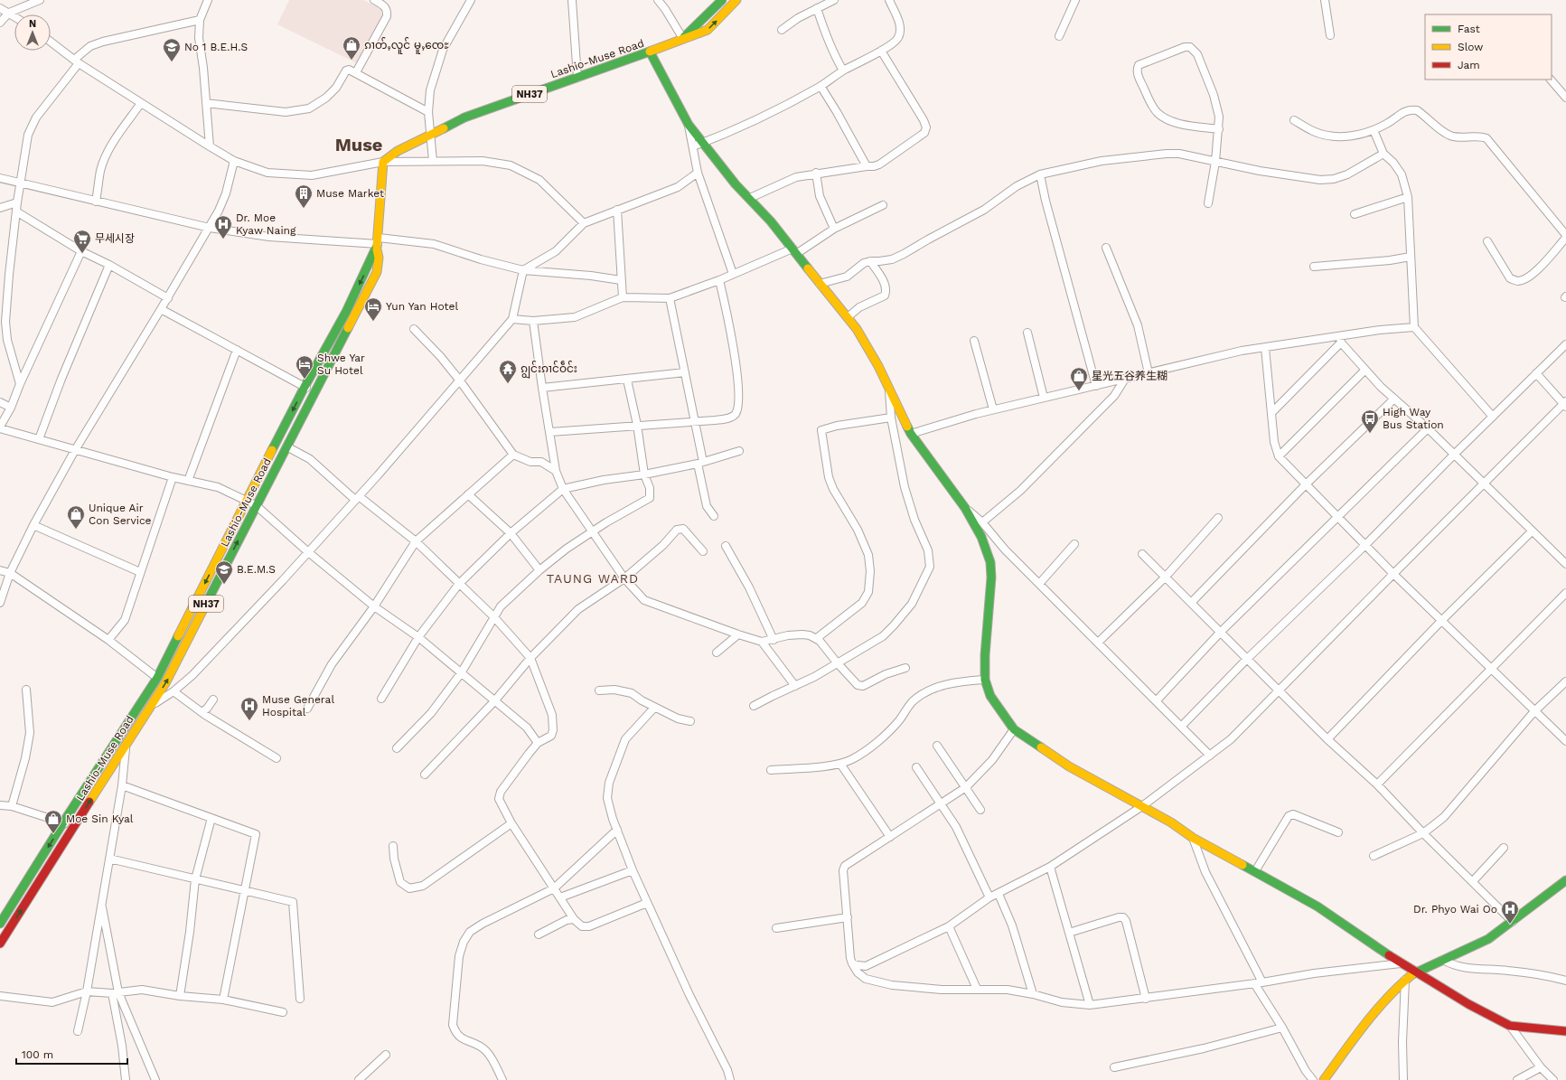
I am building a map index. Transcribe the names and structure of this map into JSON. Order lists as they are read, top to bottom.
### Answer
{
  "streets": {
    "main road": ["Lashio-Muse Road", "NH37"]
  },
  "crossings": [
    ["Lashio-Muse Road", "NH37"]
  ],
  "districts": ["Muse", "TAUNG WARD"],
  "places": {
    "shop": [
      "ၵၢတ်ႇလူင် မူႇၸေႊ",
      "星光五谷养生糊",
      "Unique Air Con Service",
      "Moe Sin Kyal"
    ],
    "school or university": ["No 1 B.E.H.S", "B.E.M.S"],
    "building": ["Muse Market"],
    "hospital": ["Dr. Moe Kyaw Naing", "Muse General Hospital", "Dr. Phyo Wai Oo"],
    "supermarket": ["무세시장"],
    "hotel": ["Yun Yan Hotel", "Shwe Yar Su Hotel"],
    "temple": ["ၵျွင်းၵၢင်ဝဵင်း"],
    "bus stop": ["High Way Bus Station"]
  },
  "legend": ["Fast", "Slow", "Jam"],
  "scale_bar": "100 m",
  "north": "top"
}
